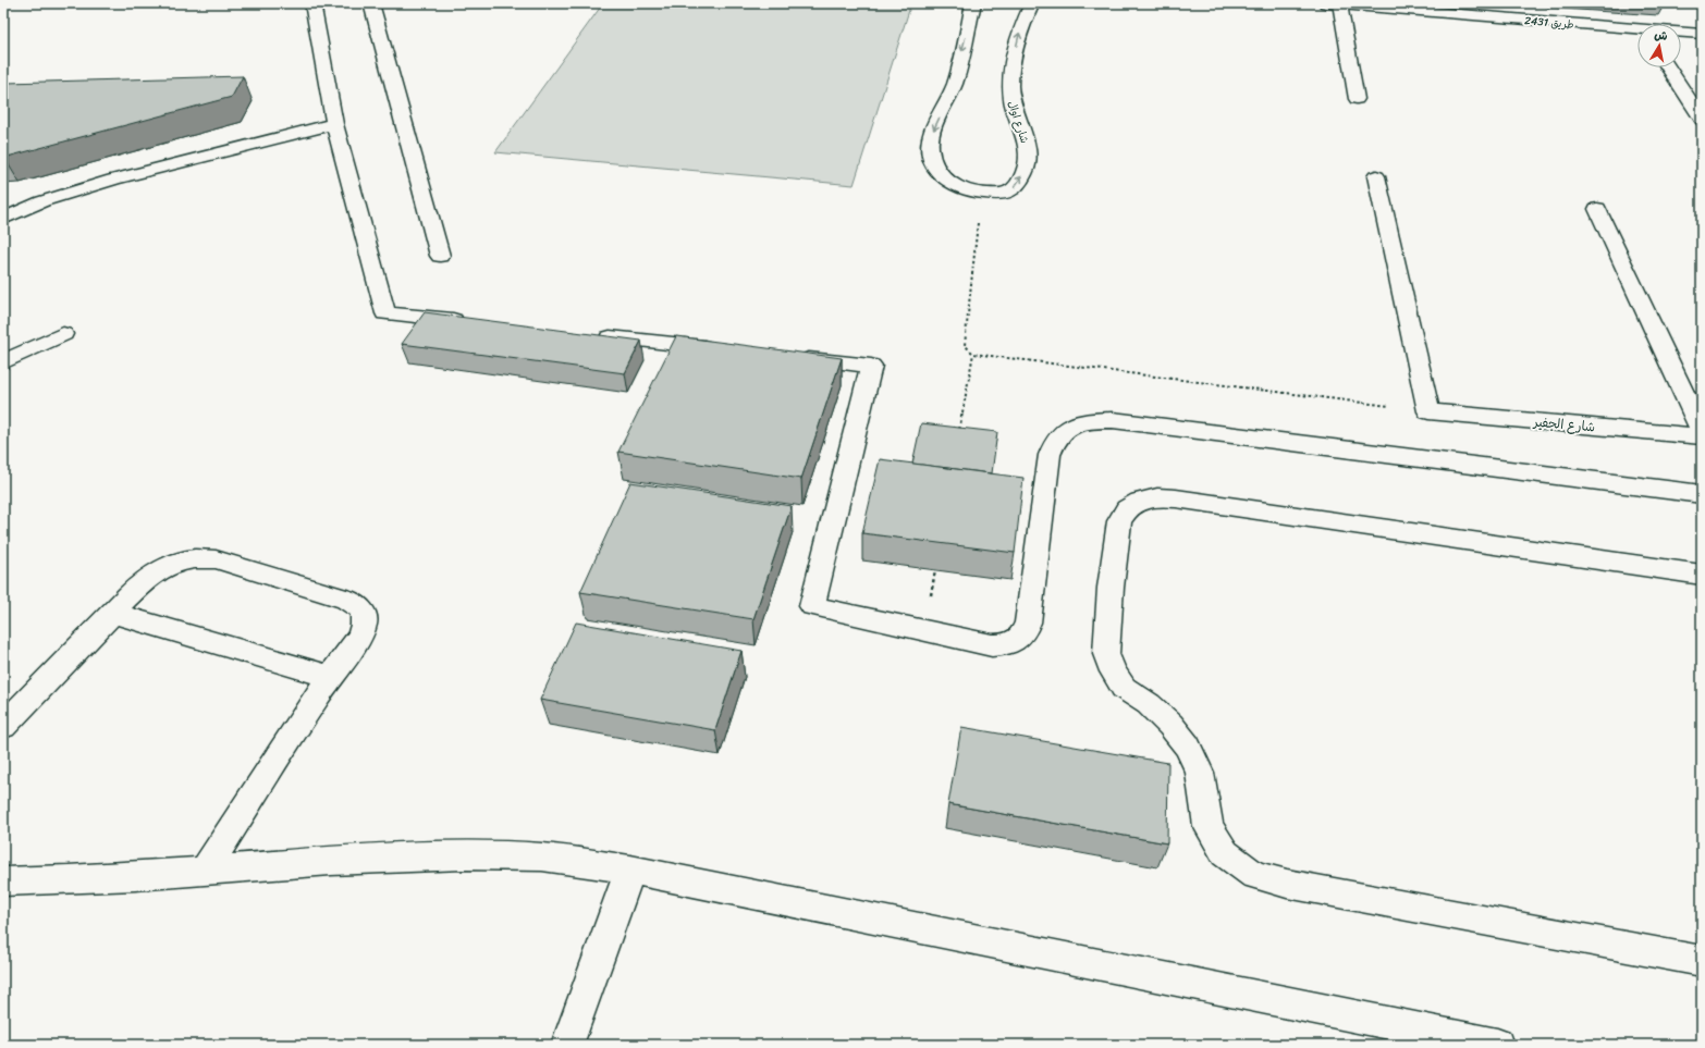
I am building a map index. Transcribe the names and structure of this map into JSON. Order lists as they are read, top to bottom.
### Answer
{
  "streets": {
    "street": ["طريق 2431", "شارع اوال", "شارع الجفير"]
  },
  "north": "top"
}
